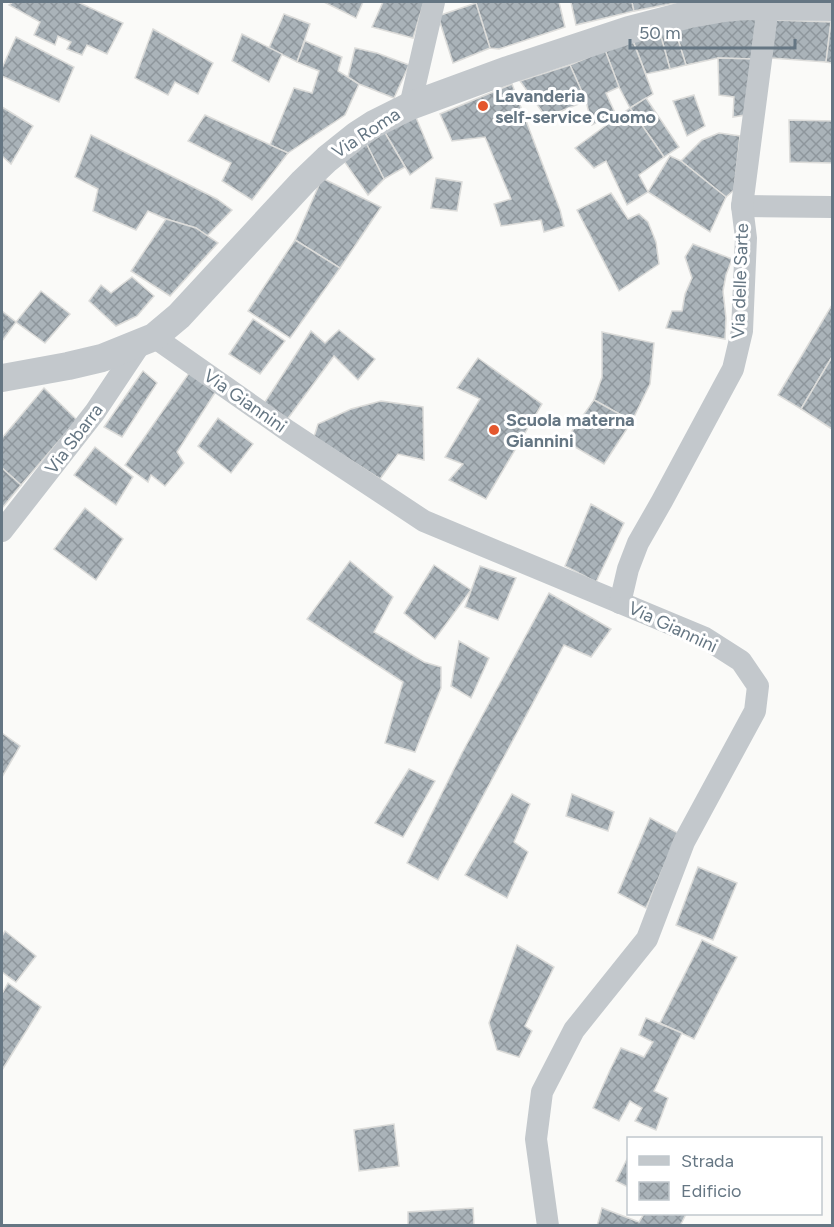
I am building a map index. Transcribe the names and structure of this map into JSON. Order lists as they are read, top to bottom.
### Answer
{
  "streets": {
    "street": [
      "Via Roma",
      "Via delle Sarte",
      "Via Giannini",
      "Via Sbarra"
    ]
  },
  "crossings": [
    ["Via Roma", "Via delle Sarte"],
    ["Via Roma", "Via Giannini"],
    ["Via Roma", "Via Sbarra"],
    ["Via delle Sarte", "Via Giannini"],
    ["Via Giannini", "Via Sbarra"]
  ],
  "places": ["Lavanderia self-service Cuomo", "Scuola materna Giannini"],
  "legend": ["Strada", "Edificio"],
  "scale_bar": "50 m"
}
